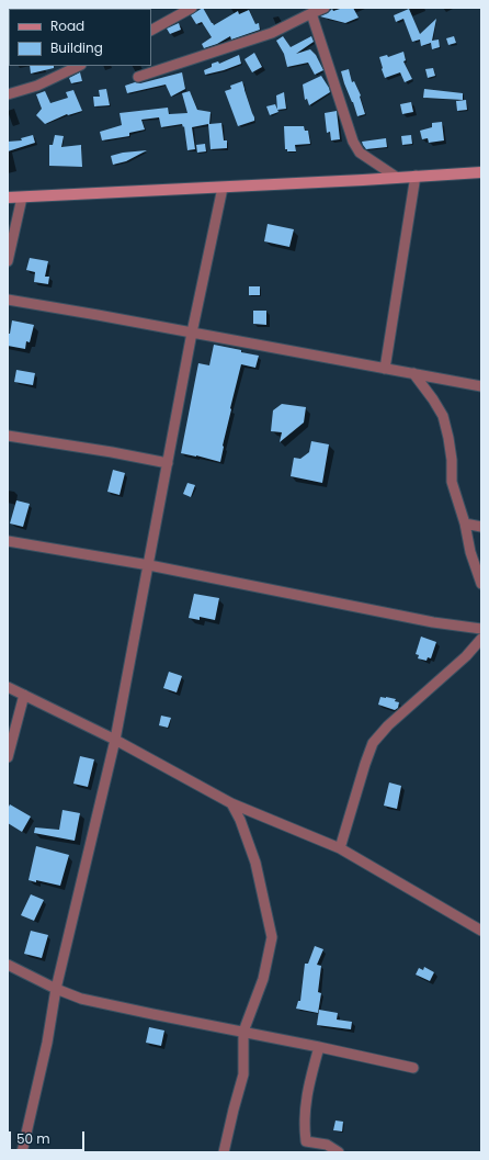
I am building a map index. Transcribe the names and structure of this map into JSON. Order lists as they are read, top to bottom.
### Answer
{
  "legend": ["Road", "Building"],
  "scale_bar": "50 m"
}
